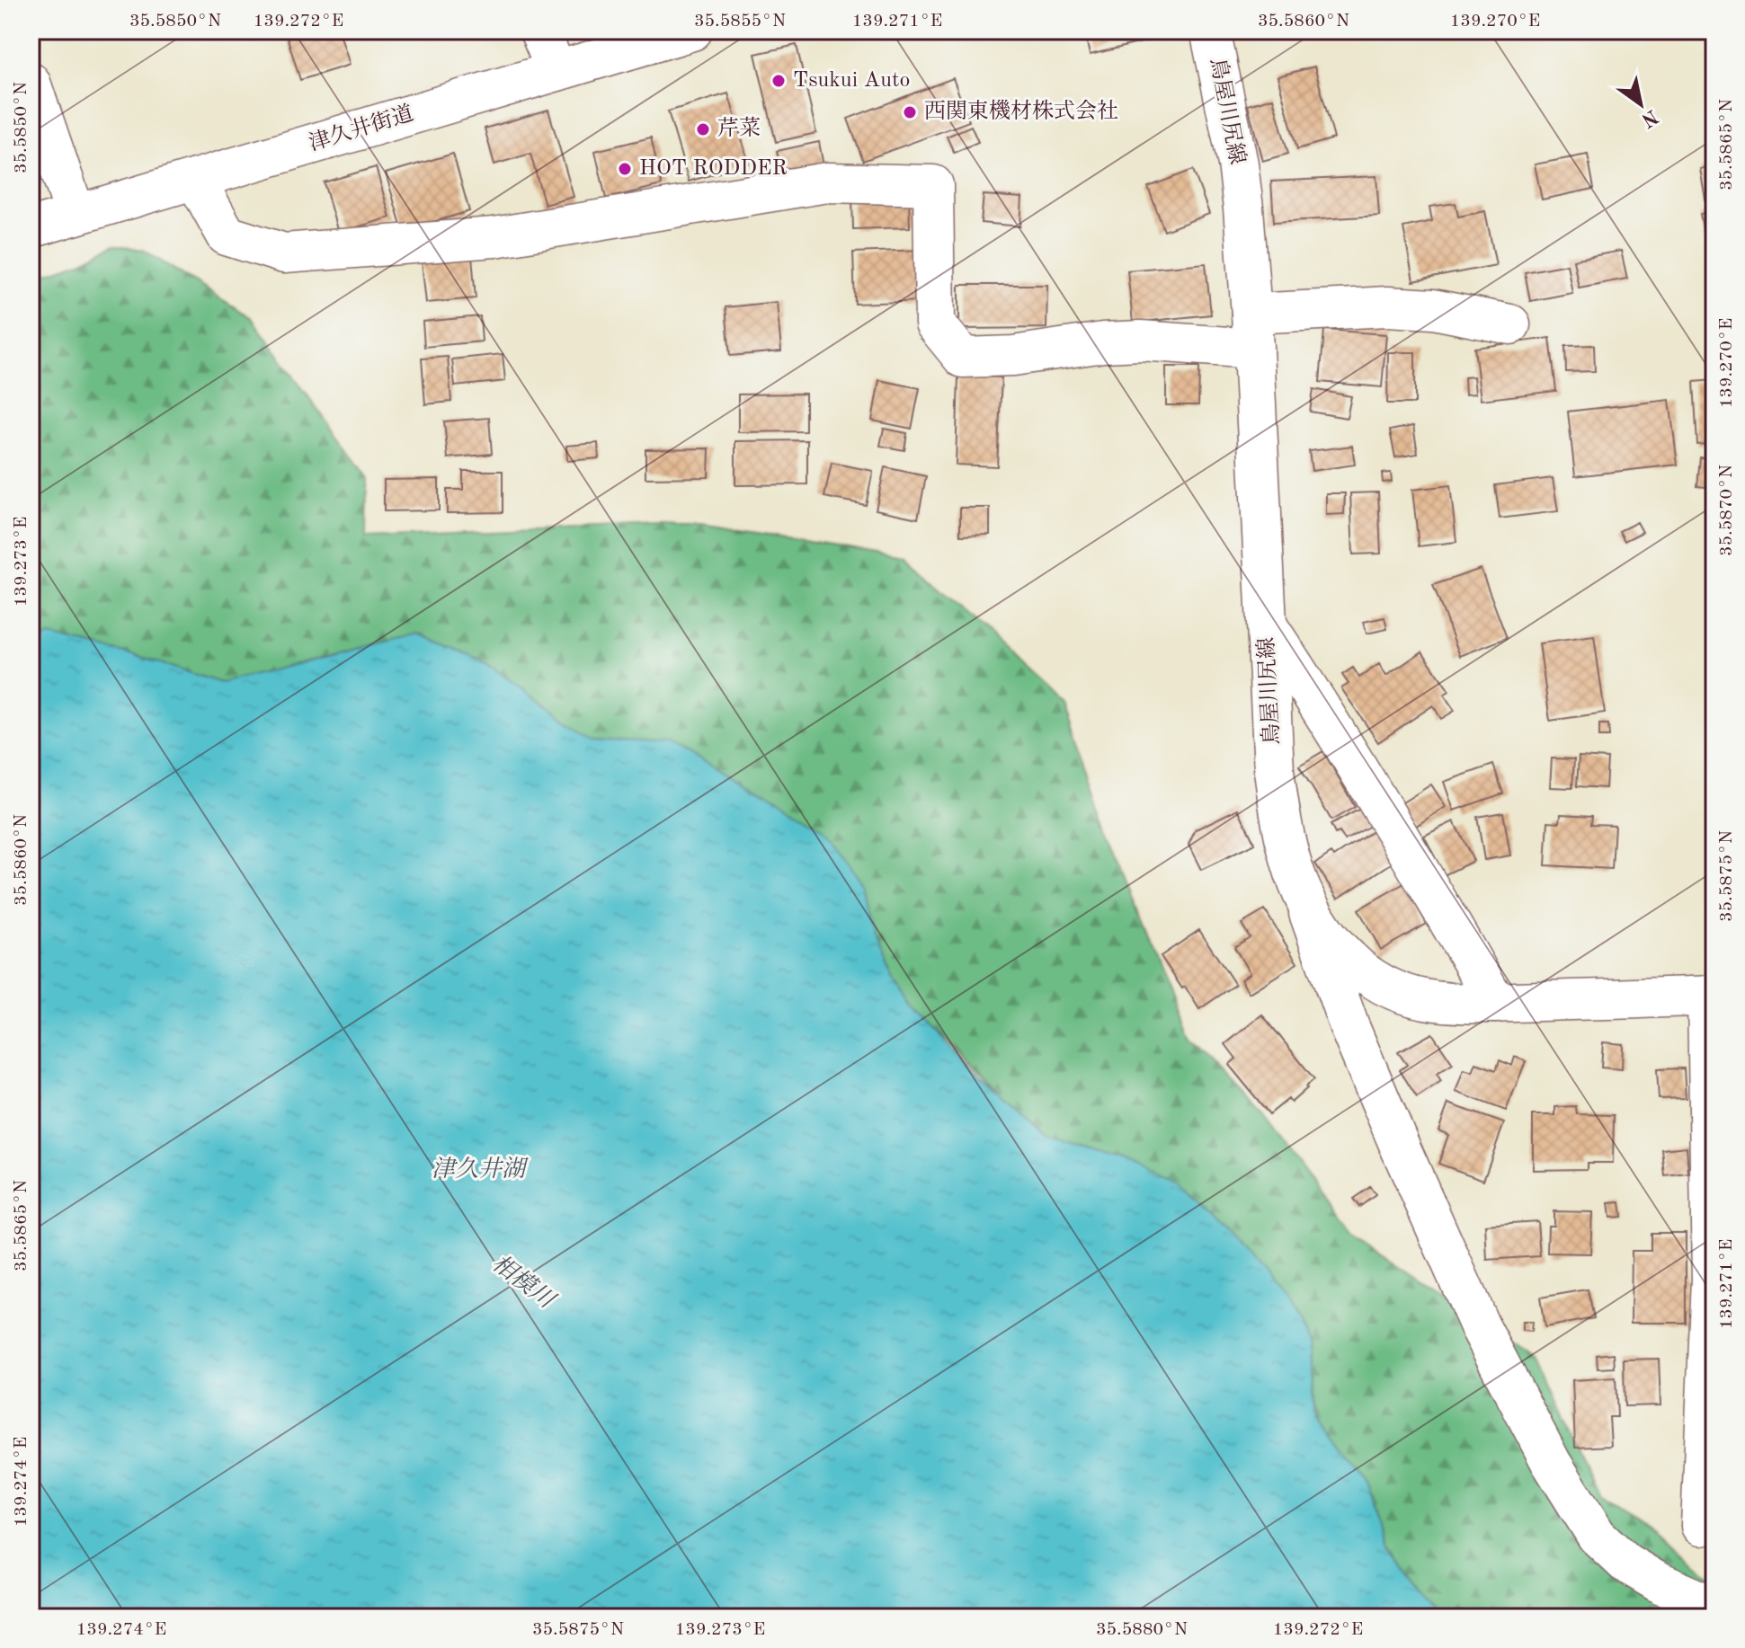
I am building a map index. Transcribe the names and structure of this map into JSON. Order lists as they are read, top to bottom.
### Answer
{
  "streets": {
    "main road": ["鳥屋川尻線", "津久井街道"]
  },
  "water": ["津久井湖", "相模川"],
  "places": [
    "Tsukui Auto",
    "西関東機材株式会社",
    "芹菜",
    "HOT RODDER"
  ],
  "north": "bottom right",
  "coordinates": [
    "35.5850°N",
    "139.272°E",
    "35.5855°N",
    "139.271°E",
    "35.5860°N",
    "139.270°E",
    "35.5865°N",
    "35.5870°N",
    "139.273°E",
    "35.5875°N",
    "139.274°E",
    "35.5880°N"
  ]
}
